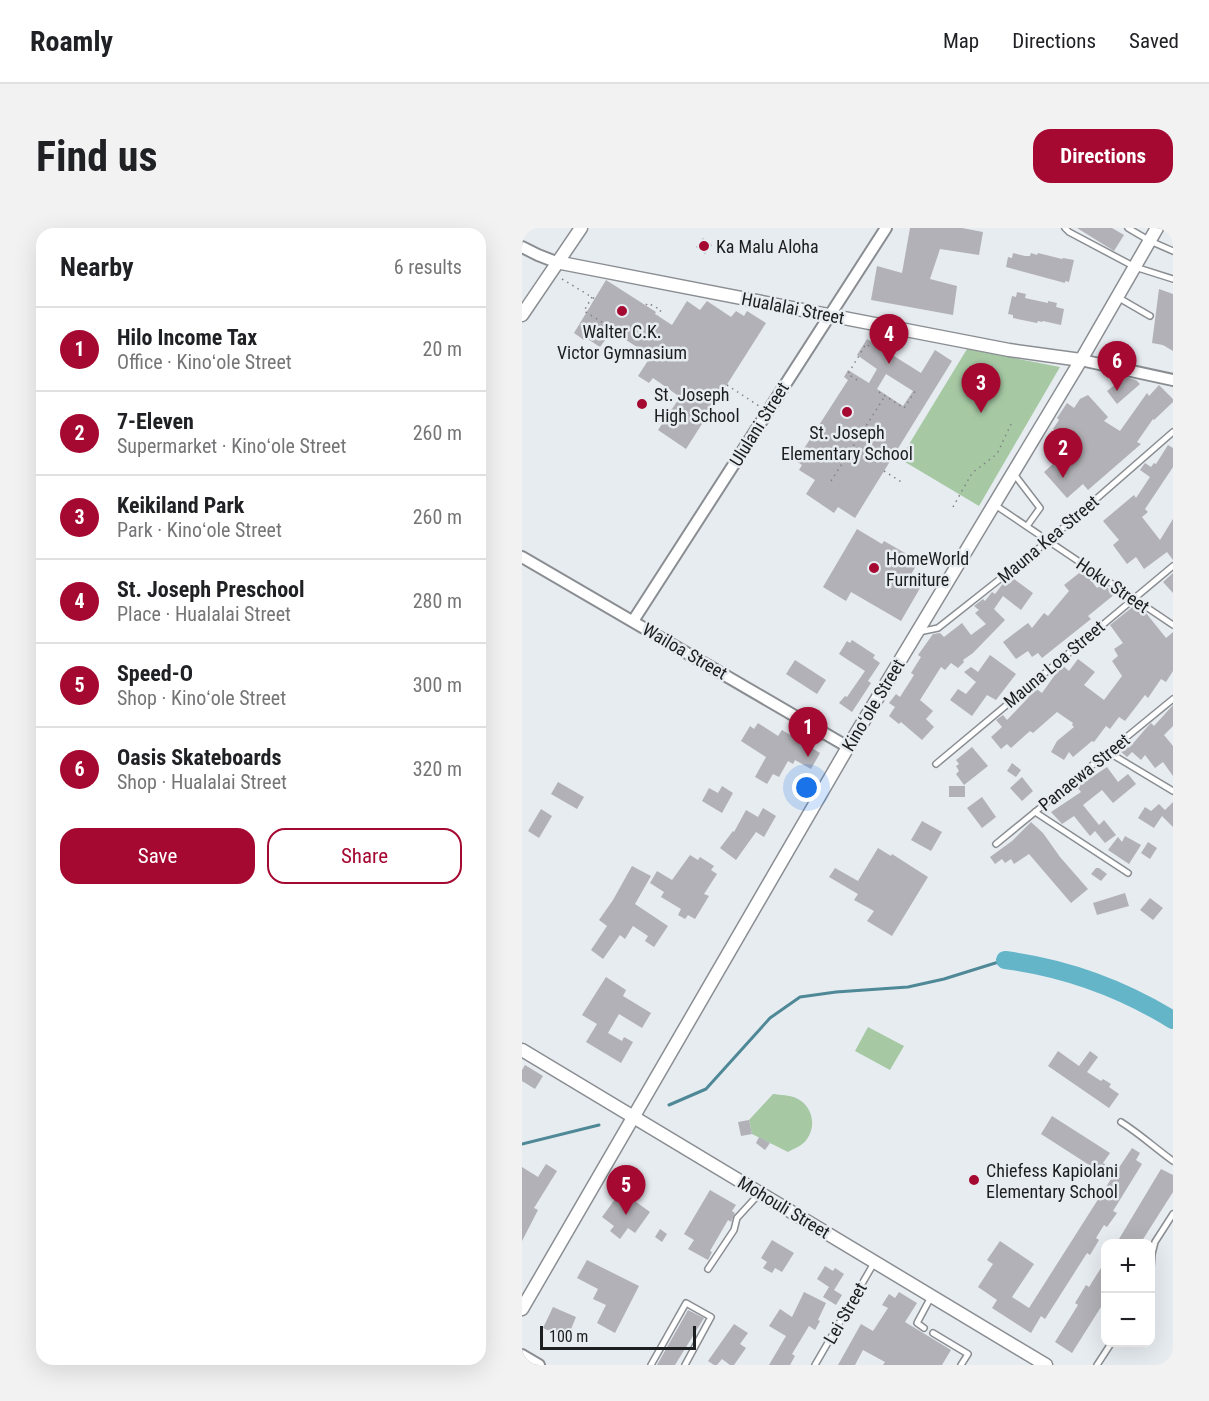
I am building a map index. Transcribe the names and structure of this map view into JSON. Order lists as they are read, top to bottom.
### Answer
{
  "streets": {
    "street": [
      "Hualalai Street",
      "Ululani Street",
      "Wailoa Street",
      "Kinoʻole Street",
      "Mohouli Street"
    ],
    "lane": [
      "Mauna Kea Street",
      "Hoku Street",
      "Mauna Loa Street",
      "Panaewa Street",
      "Lei Street"
    ]
  },
  "crossings": [
    ["Hualalai Street", "Ululani Street"],
    ["Hualalai Street", "Kinoʻole Street"],
    ["Ululani Street", "Wailoa Street"],
    ["Mauna Kea Street", "Hoku Street"],
    ["Mauna Kea Street", "Kinoʻole Street"],
    ["Hoku Street", "Mauna Loa Street"],
    ["Hoku Street", "Kinoʻole Street"],
    ["Wailoa Street", "Kinoʻole Street"],
    ["Kinoʻole Street", "Mohouli Street"],
    ["Mohouli Street", "Lei Street"]
  ],
  "places": [
    "Ka Malu Aloha",
    "Walter C.K. Victor Gymnasium",
    "St. Joseph High School",
    "St. Joseph Elementary School",
    "HomeWorld Furniture",
    "Chiefess Kapiolani Elementary School"
  ],
  "scale_bar": "100 m",
  "page": {
    "header": "Roamly",
    "nav": ["Map", "Directions", "Saved"],
    "buttons": [
      "Directions",
      ["Save", "Share"]
    ],
    "title": "Find us",
    "heading": ["Nearby", "6 results"],
    "list": [
      {
        "mark": "1",
        "name": "Hilo Income Tax",
        "note": "Office · Kinoʻole Street",
        "value": "20 m"
      },
      {
        "mark": "2",
        "name": "7-Eleven",
        "note": "Supermarket · Kinoʻole Street",
        "value": "260 m"
      },
      {
        "mark": "3",
        "name": "Keikiland Park",
        "note": "Park · Kinoʻole Street",
        "value": "260 m"
      },
      {
        "mark": "4",
        "name": "St. Joseph Preschool",
        "note": "Place · Hualalai Street",
        "value": "280 m"
      },
      {
        "mark": "5",
        "name": "Speed-O",
        "note": "Shop · Kinoʻole Street",
        "value": "300 m"
      },
      {
        "mark": "6",
        "name": "Oasis Skateboards",
        "note": "Shop · Hualalai Street",
        "value": "320 m"
      }
    ],
    "pins": [
      "4",
      "6",
      "3",
      "2",
      "1",
      "5"
    ],
    "map_buttons": ["+", "−"],
    "scale": "100 m"
  }
}
